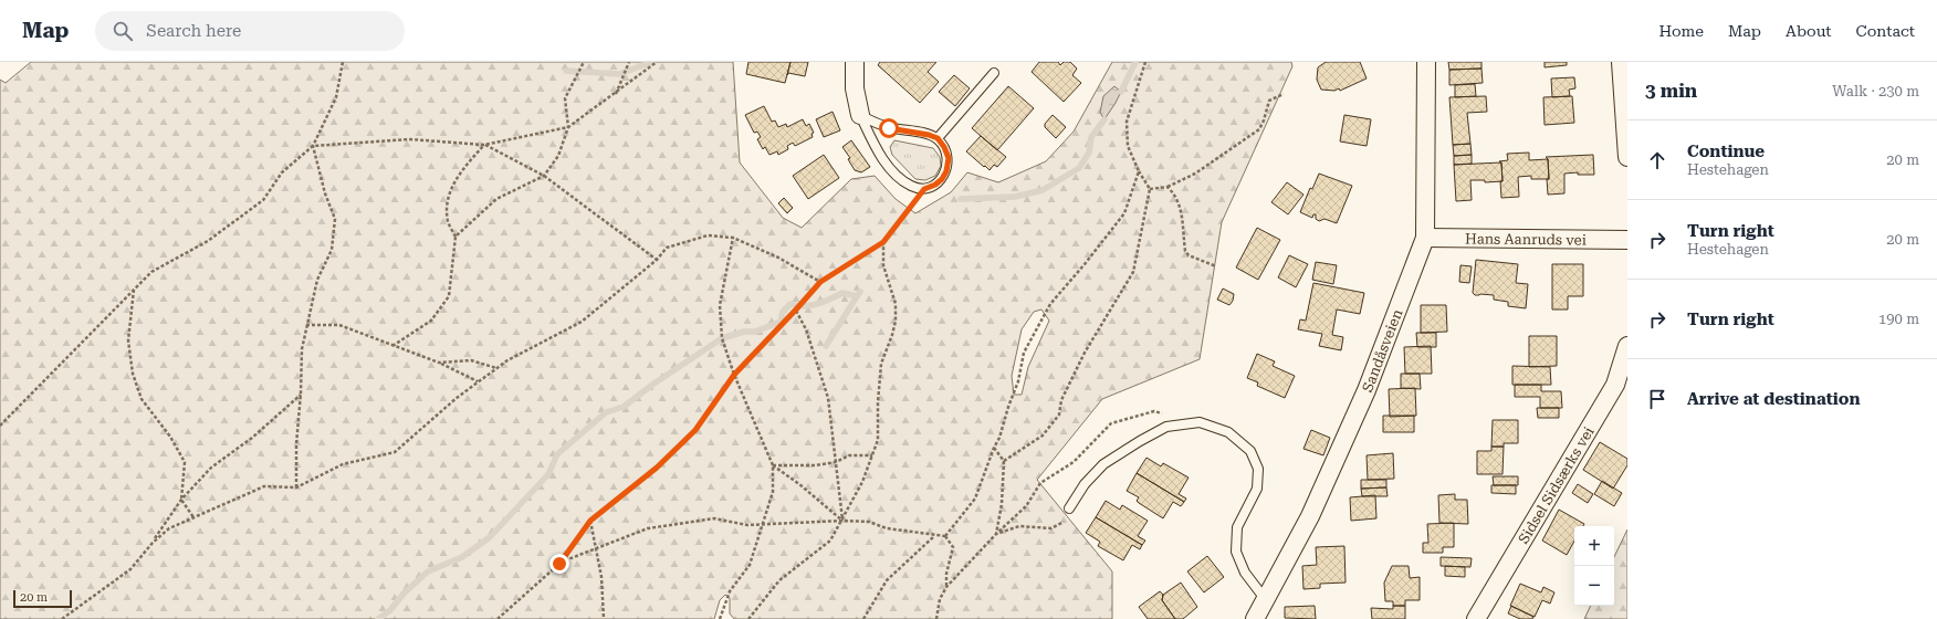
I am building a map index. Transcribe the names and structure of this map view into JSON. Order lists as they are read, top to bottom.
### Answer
{
  "streets": {
    "street": ["Hans Aanruds vei", "Sandåsveien", "Sidsel Sidsærks vei"]
  },
  "crossings": [
    ["Hans Aanruds vei", "Sandåsveien"]
  ],
  "scale_bar": "20 m",
  "page": {
    "header": "Map",
    "search": "Search here",
    "nav": [
      "Home",
      "Map",
      "About",
      "Contact"
    ],
    "heading": ["3 min", "Walk · 230 m"],
    "list": [
      ["Continue", "Hestehagen", "20 m"],
      ["Turn right", "Hestehagen", "20 m"],
      ["Turn right", "190 m"],
      "Arrive at destination"
    ],
    "map_buttons": ["+", "−"],
    "scale": "20 m"
  }
}
